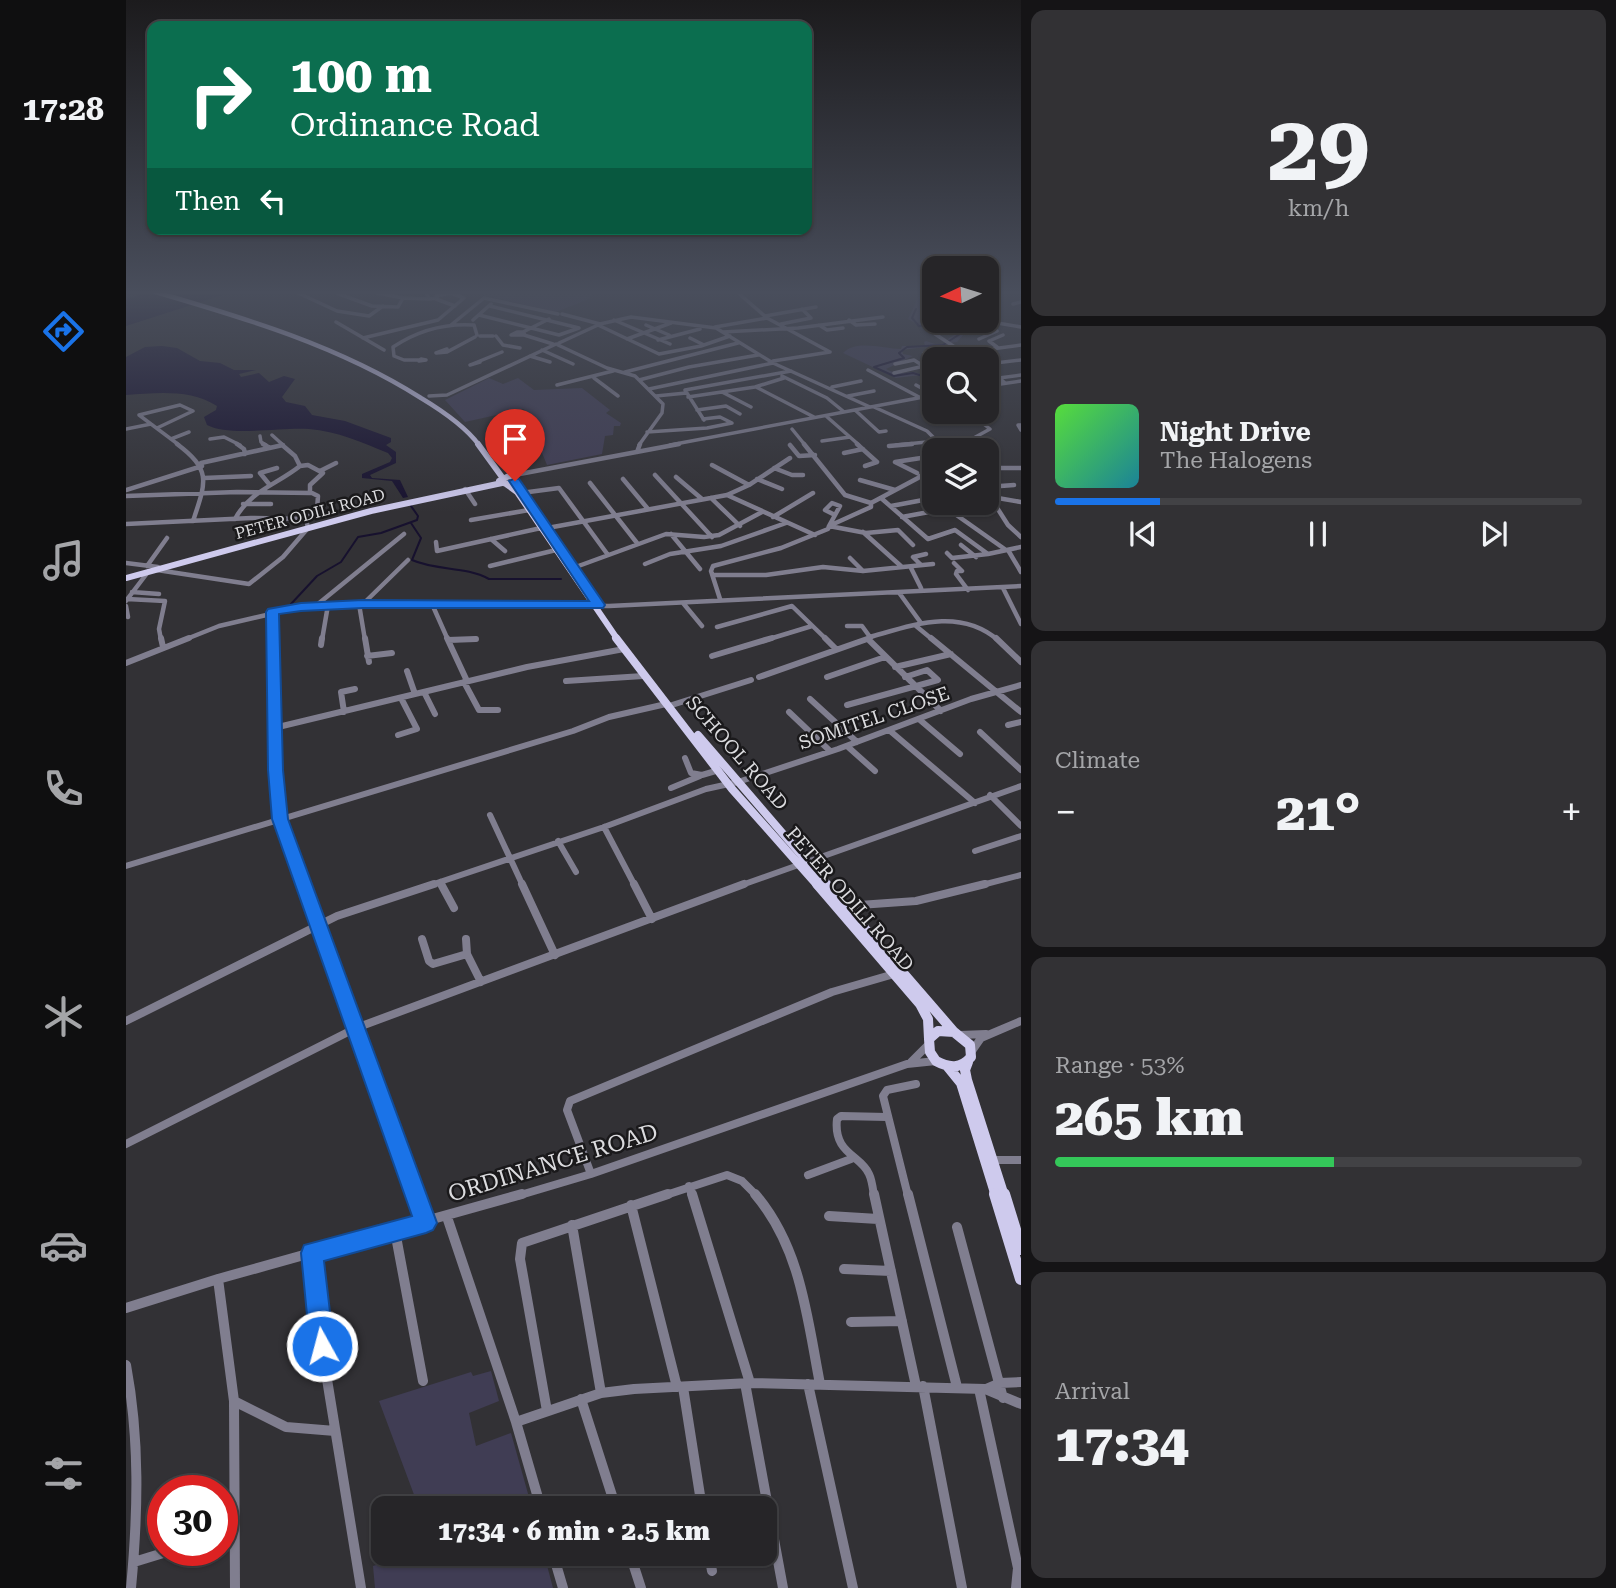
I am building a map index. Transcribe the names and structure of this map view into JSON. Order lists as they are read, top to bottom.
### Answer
{
  "streets": {
    "main road": ["PETER ODILI ROAD", "SCHOOL ROAD"],
    "street": ["SOMITEL CLOSE", "ORDINANCE ROAD"]
  },
  "crossings": [
    ["PETER ODILI ROAD", "SOMITEL CLOSE"],
    ["PETER ODILI ROAD", "SCHOOL ROAD"],
    ["SOMITEL CLOSE", "SCHOOL ROAD"]
  ],
  "north": "left",
  "page": {
    "tabs": "17:28",
    "tile": [
      ["29", "km/h"],
      "Climate",
      ["Range · 53%", "265 km"],
      ["Arrival", "17:34"]
    ],
    "turn": ["100 m", "Ordinance Road"],
    "then": "Then",
    "song": ["Night Drive", "The Halogens"],
    "heat": ["−", "21°", "+"],
    "limit": "30",
    "trip": "17:34 · 6 min · 2.5 km"
  }
}
